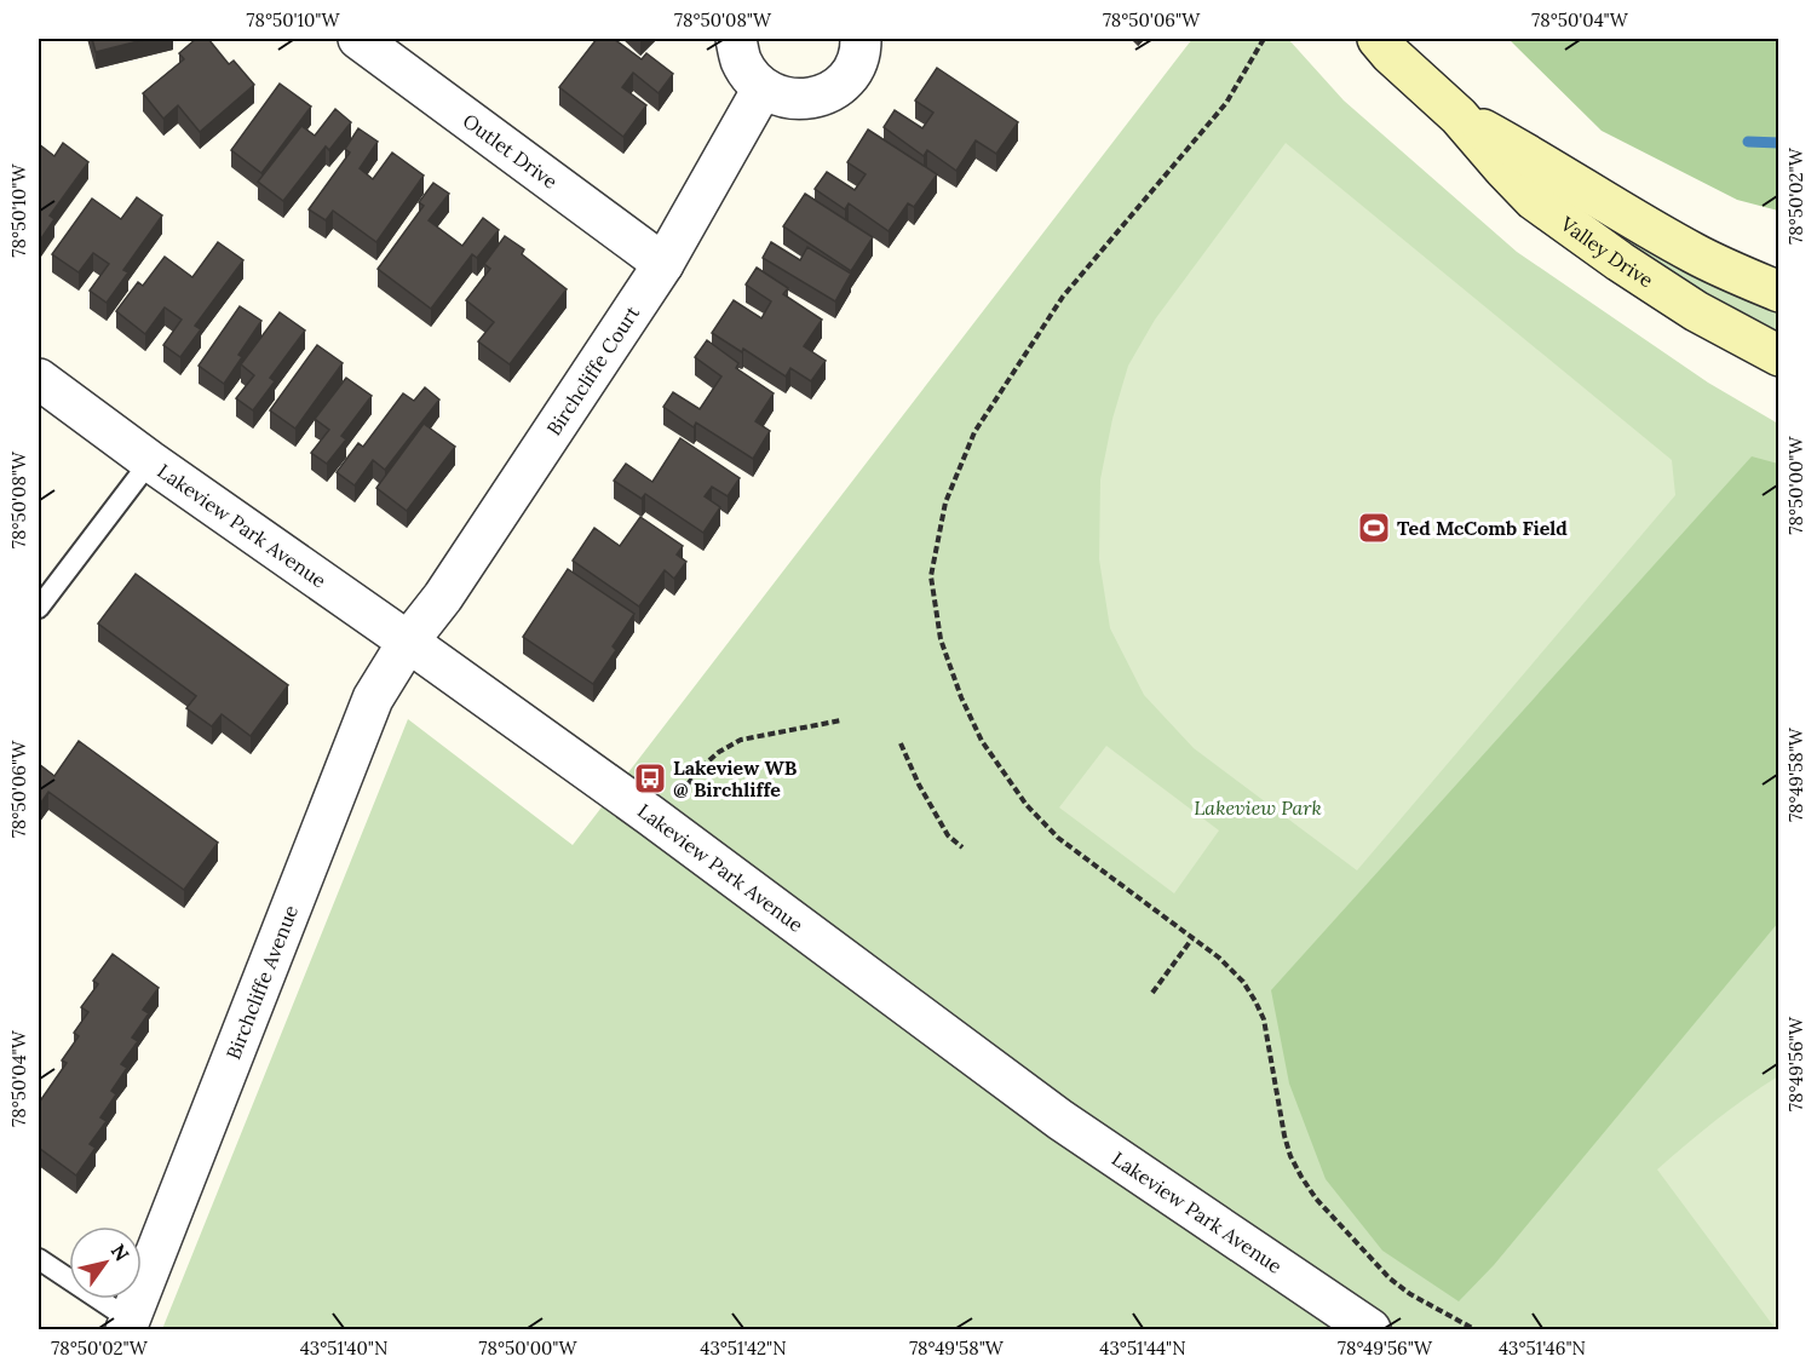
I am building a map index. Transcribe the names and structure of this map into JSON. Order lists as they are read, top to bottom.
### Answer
{
  "streets": {
    "street": [
      "Outlet Drive",
      "Valley Drive",
      "Birchcliffe Court",
      "Lakeview Park Avenue",
      "Birchcliffe Avenue"
    ]
  },
  "crossings": [
    ["Outlet Drive", "Birchcliffe Court"],
    ["Birchcliffe Court", "Lakeview Park Avenue"],
    ["Birchcliffe Court", "Birchcliffe Avenue"],
    ["Lakeview Park Avenue", "Birchcliffe Avenue"]
  ],
  "parks": ["Lakeview Park"],
  "places": {
    "sports": ["Ted McComb Field"],
    "bus stop": ["Lakeview WB @ Birchliffe"]
  },
  "north": "top right",
  "coordinates": [
    "78°50'10\"W",
    "78°50'08\"W",
    "78°50'06\"W",
    "78°50'04\"W",
    "78°50'02\"W",
    "78°50'00\"W",
    "78°49'58\"W",
    "78°49'56\"W",
    "43°51'40\"N",
    "43°51'42\"N",
    "43°51'44\"N",
    "43°51'46\"N"
  ]
}
